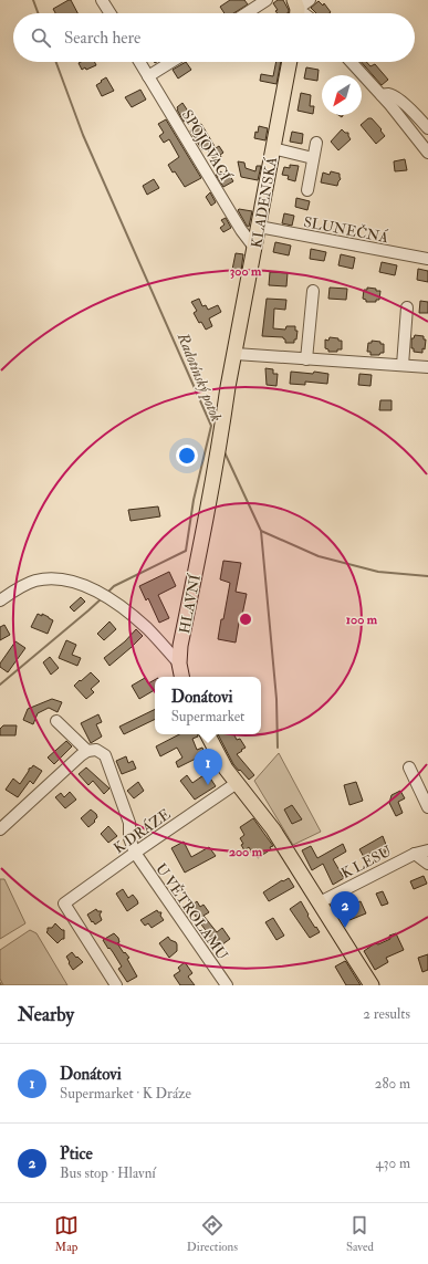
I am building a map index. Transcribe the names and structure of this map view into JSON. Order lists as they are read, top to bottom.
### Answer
{
  "streets": {
    "main road": ["KLADENSKÁ", "HLAVNÍ"],
    "street": [
      "SPOJOVACÍ",
      "SLUNEČNÁ",
      "K DRÁZE",
      "K LESU",
      "U VĚTROLAMU"
    ]
  },
  "crossings": [
    ["SPOJOVACÍ", "KLADENSKÁ"],
    ["KLADENSKÁ", "SLUNEČNÁ"],
    ["KLADENSKÁ", "HLAVNÍ"],
    ["K DRÁZE", "U VĚTROLAMU"]
  ],
  "water": ["Radotínský potok"],
  "north": "bottom left",
  "page": {
    "search": "Search here",
    "popup": ["Donátovi", "Supermarket"],
    "pins": ["1", "2"],
    "heading": ["Nearby", "2 results"],
    "list": [
      {
        "mark": "1",
        "name": "Donátovi",
        "note": "Supermarket · K Dráze",
        "value": "280 m"
      },
      {
        "mark": "2",
        "name": "Ptice",
        "note": "Bus stop · Hlavní",
        "value": "430 m"
      }
    ],
    "nav": ["Map", "Directions", "Saved"]
  },
  "rings": ["300 m", "100 m", "200 m"]
}
